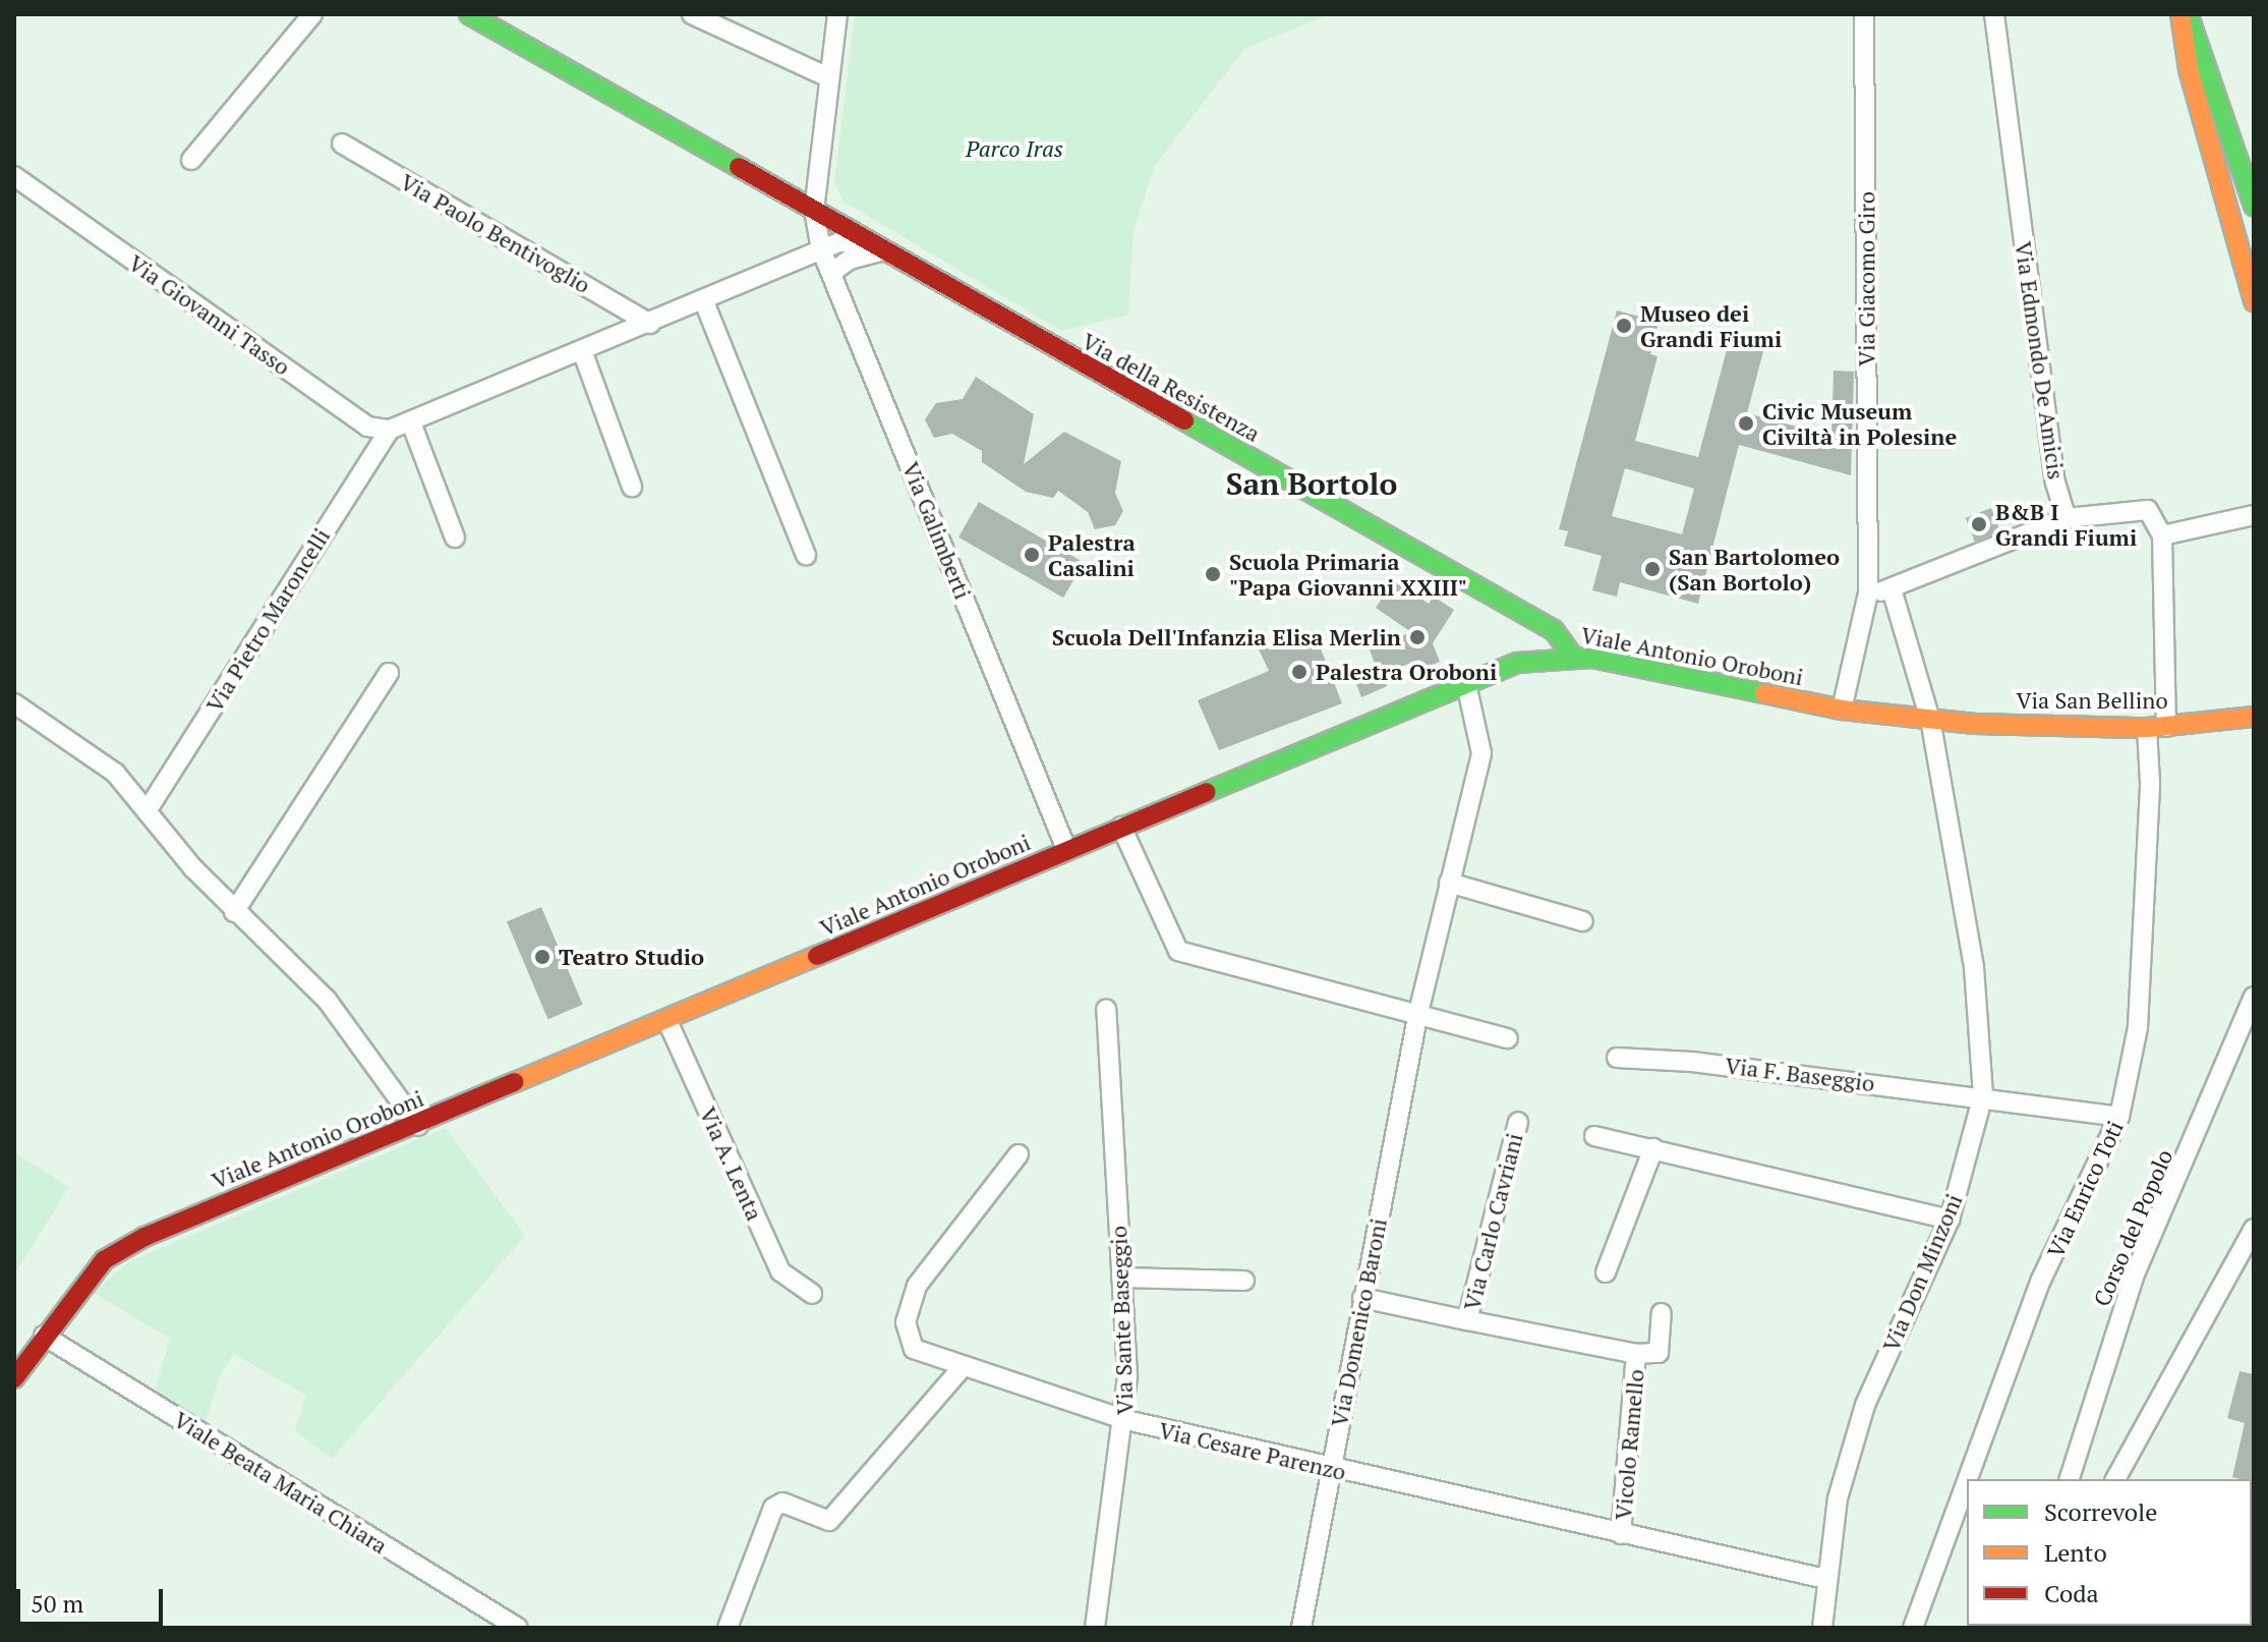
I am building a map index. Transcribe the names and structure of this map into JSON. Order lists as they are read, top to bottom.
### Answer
{
  "streets": {
    "street": [
      "Via Paolo Bentivoglio",
      "Via Giacomo Giro",
      "Via Giovanni Tasso",
      "Via Edmondo De Amicis",
      "Via della Resistenza",
      "Via Galimberti",
      "Via Pietro Maroncelli",
      "Viale Antonio Oroboni",
      "Via San Bellino",
      "Via F. Baseggio",
      "Via A. Lenta",
      "Via Enrico Toti",
      "Via Carlo Cavriani",
      "Corso del Popolo",
      "Via Don Minzoni",
      "Via Sante Baseggio",
      "Via Domenico Baroni",
      "Vicolo Ramello",
      "Via Cesare Parenzo",
      "Viale Beata Maria Chiara"
    ]
  },
  "crossings": [
    ["Via Giacomo Giro", "Viale Antonio Oroboni"],
    ["Via Giovanni Tasso", "Via Pietro Maroncelli"],
    ["Via della Resistenza", "Via Galimberti"],
    ["Via della Resistenza", "Viale Antonio Oroboni"],
    ["Via Galimberti", "Viale Antonio Oroboni"],
    ["Viale Antonio Oroboni", "Via San Bellino"],
    ["Viale Antonio Oroboni", "Via A. Lenta"],
    ["Viale Antonio Oroboni", "Via Don Minzoni"],
    ["Viale Antonio Oroboni", "Via Domenico Baroni"],
    ["Viale Antonio Oroboni", "Viale Beata Maria Chiara"],
    ["Via San Bellino", "Via Enrico Toti"],
    ["Via San Bellino", "Via Don Minzoni"],
    ["Via F. Baseggio", "Via Enrico Toti"],
    ["Via F. Baseggio", "Via Don Minzoni"],
    ["Via Carlo Cavriani", "Via Domenico Baroni"],
    ["Via Carlo Cavriani", "Vicolo Ramello"],
    ["Via Don Minzoni", "Via Cesare Parenzo"],
    ["Via Sante Baseggio", "Via Cesare Parenzo"],
    ["Via Domenico Baroni", "Via Cesare Parenzo"],
    ["Vicolo Ramello", "Via Cesare Parenzo"]
  ],
  "districts": ["San Bortolo"],
  "parks": ["Parco Iras"],
  "places": [
    "Museo dei Grandi Fiumi",
    "Civic Museum Civiltà in Polesine",
    "B&B I Grandi Fiumi",
    "Palestra Casalini",
    "San Bartolomeo (San Bortolo)",
    "Scuola Primaria \"Papa Giovanni XXIII\"",
    "Scuola Dell'Infanzia Elisa Merlin",
    "Palestra Oroboni",
    "Teatro Studio"
  ],
  "legend": ["Scorrevole", "Lento", "Coda"],
  "scale_bar": "50 m"
}
